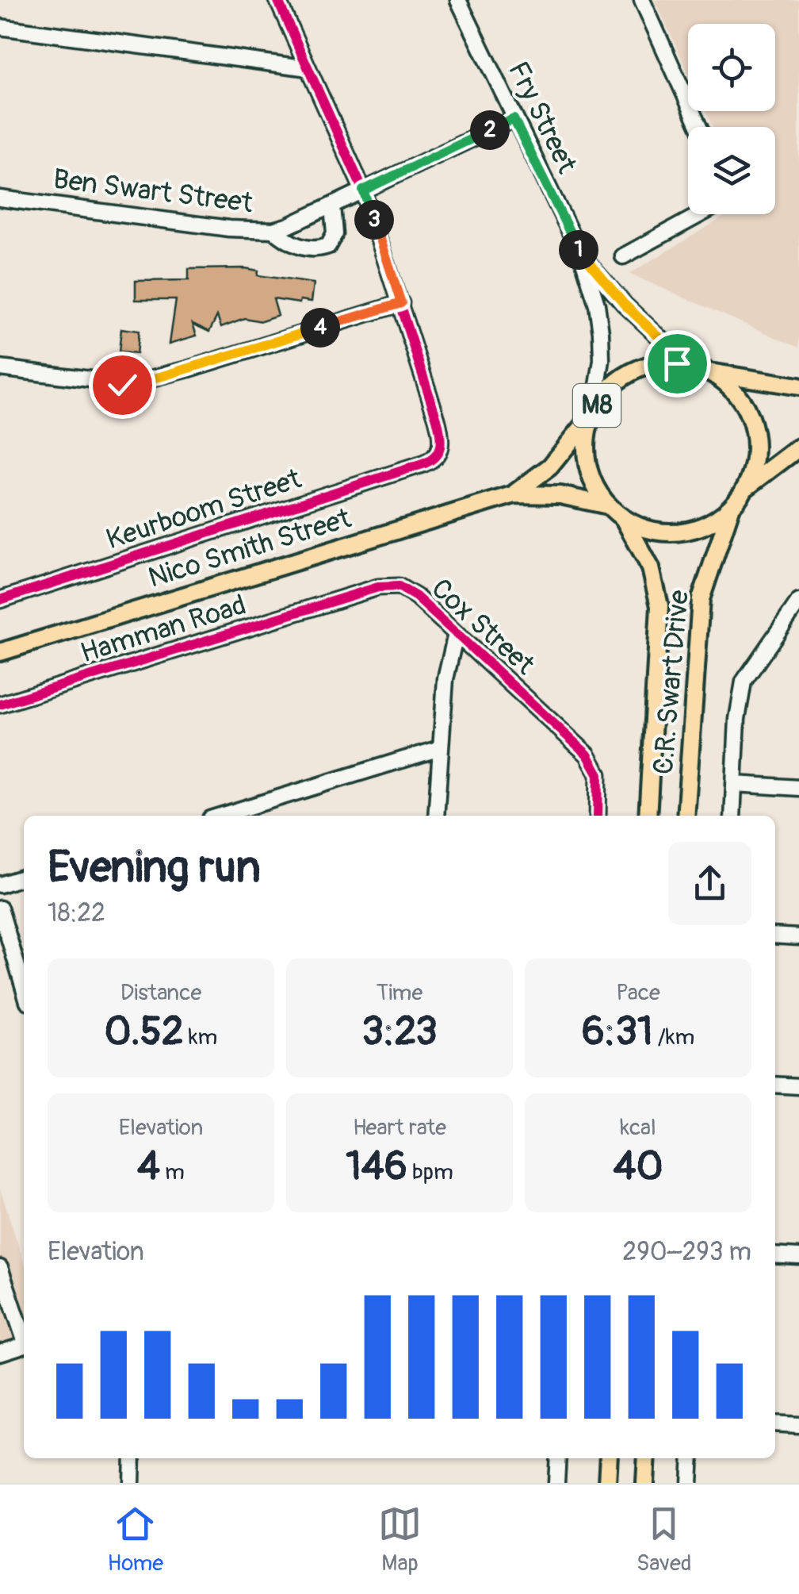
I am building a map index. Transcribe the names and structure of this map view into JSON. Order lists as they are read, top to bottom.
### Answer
{
  "streets": {
    "main road": ["M8", "Nico Smith Street", "C.R. Swart Drive"],
    "street": [
      "Fry Street",
      "Ben Swart Street",
      "Keurboom Street",
      "Cox Street",
      "Hamman Road"
    ]
  },
  "crossings": [
    ["Fry Street", "Ben Swart Street"],
    ["Fry Street", "M8"],
    ["Fry Street", "Nico Smith Street"],
    ["Fry Street", "C.R. Swart Drive"],
    ["M8", "Nico Smith Street"],
    ["M8", "C.R. Swart Drive"],
    ["Nico Smith Street", "C.R. Swart Drive"],
    ["Cox Street", "Hamman Road"]
  ],
  "page": {
    "pins": [
      "2",
      "3",
      "1",
      "4"
    ],
    "heading": ["Evening run", "18:22"],
    "stats": [
      ["Distance", "0.52 km"],
      ["Time", "3:23"],
      ["Pace", "6:31 /km"],
      ["Elevation", "4 m"],
      ["Heart rate", "146 bpm"],
      ["kcal", "40"]
    ],
    "chart": ["Elevation", "290–293 m"],
    "tabs": ["Home", "Map", "Saved"]
  }
}
